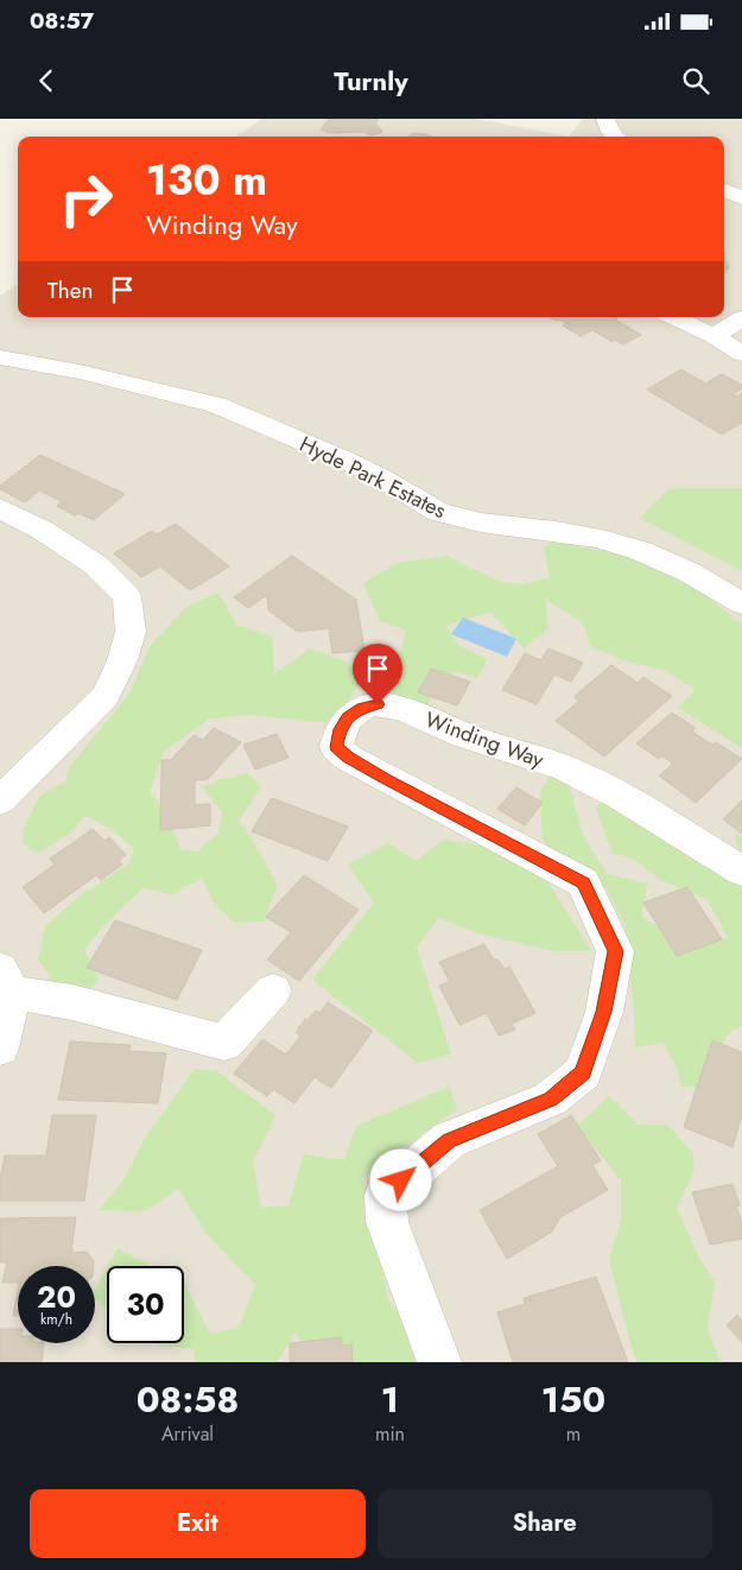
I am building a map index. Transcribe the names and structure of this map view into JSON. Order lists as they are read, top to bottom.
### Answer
{
  "streets": {
    "street": ["Hyde Park Estates", "Winding Way"]
  },
  "page": {
    "status": "08:57",
    "header": "Turnly",
    "turn": ["130 m", "Winding Way"],
    "then": "Then",
    "speed": "20 km/h",
    "limit": "30",
    "eta": [
      "08:58",
      "Arrival",
      "1",
      "min",
      "150",
      "m"
    ],
    "buttons": ["Exit", "Share"]
  }
}
